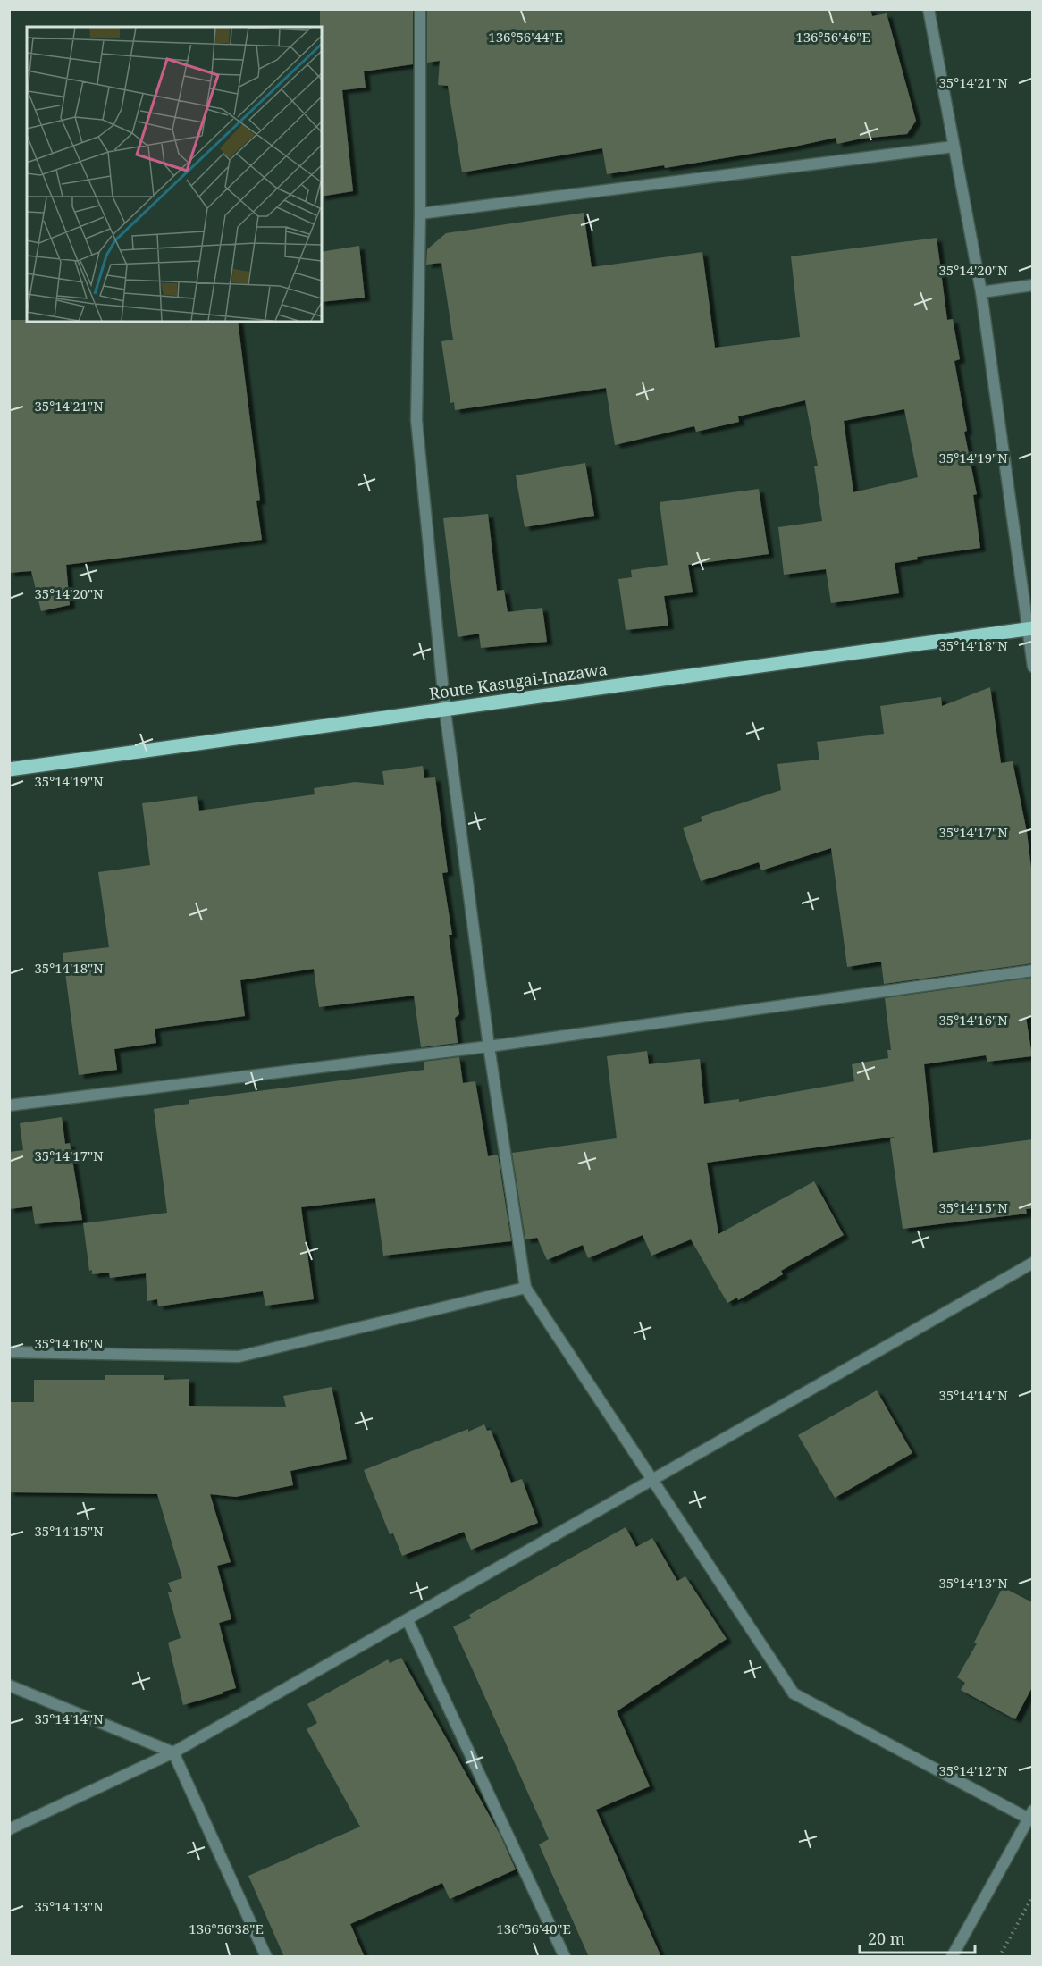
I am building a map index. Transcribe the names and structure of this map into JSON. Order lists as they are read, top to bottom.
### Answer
{
  "streets": {
    "main road": ["Route Kasugai-Inazawa"]
  },
  "scale_bar": "20 m",
  "coordinates": [
    "136°56'44\"E",
    "136°56'46\"E",
    "35°14'21\"N",
    "35°14'20\"N",
    "35°14'19\"N",
    "35°14'18\"N",
    "35°14'17\"N",
    "35°14'16\"N",
    "35°14'15\"N",
    "35°14'14\"N",
    "35°14'13\"N",
    "35°14'12\"N",
    "136°56'38\"E",
    "136°56'40\"E"
  ]
}
